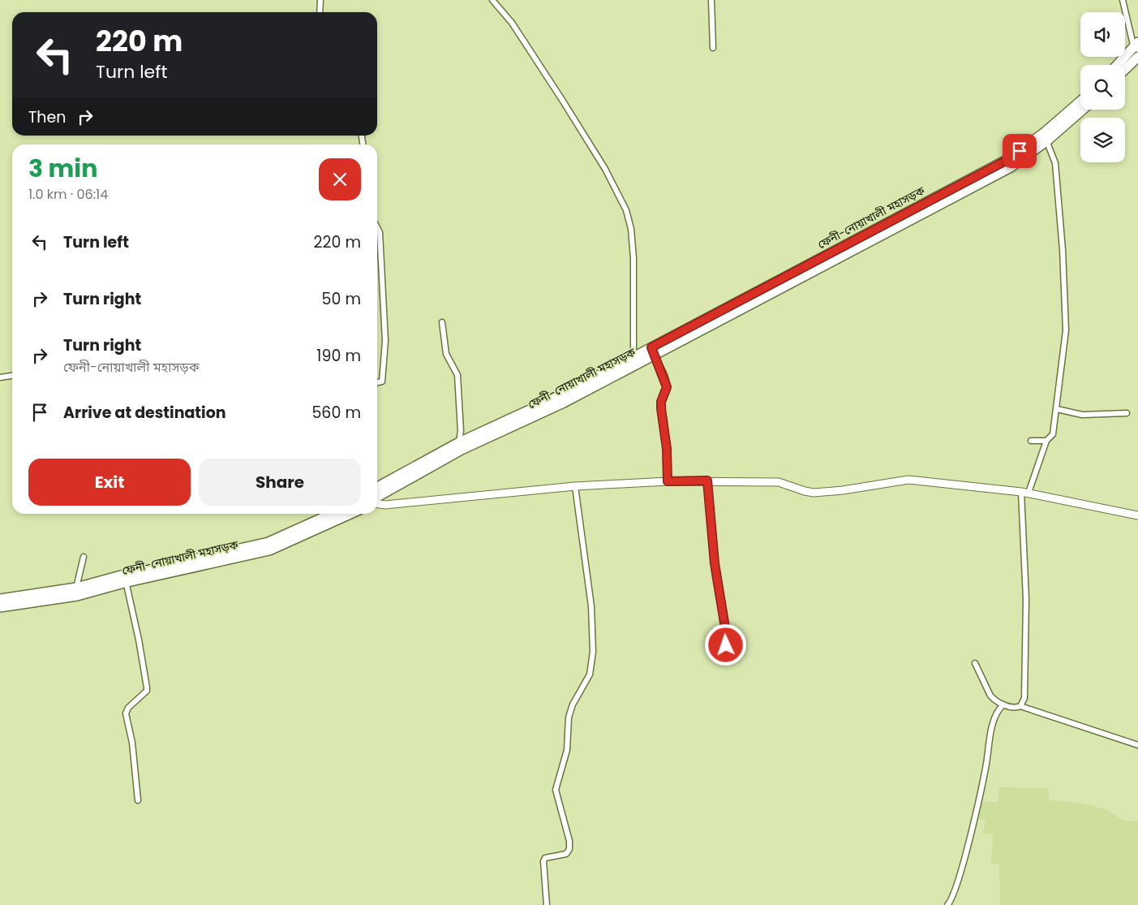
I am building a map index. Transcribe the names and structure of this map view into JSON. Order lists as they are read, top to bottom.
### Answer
{
  "streets": {
    "highway": ["ফেনী-নোয়াখালী মহাসড়ক"]
  },
  "page": {
    "turn": ["220 m", "Turn left"],
    "then": "Then",
    "heading": ["3 min", "1.0 km · 06:14"],
    "list": [
      {
        "name": "Turn left",
        "value": "220 m"
      },
      {
        "name": "Turn right",
        "value": "50 m"
      },
      {
        "name": "Turn right",
        "note": "ফেনী-নোয়াখালী মহাসড়ক",
        "value": "190 m"
      },
      {
        "name": "Arrive at destination",
        "value": "560 m"
      }
    ],
    "buttons": ["Exit", "Share"]
  }
}
